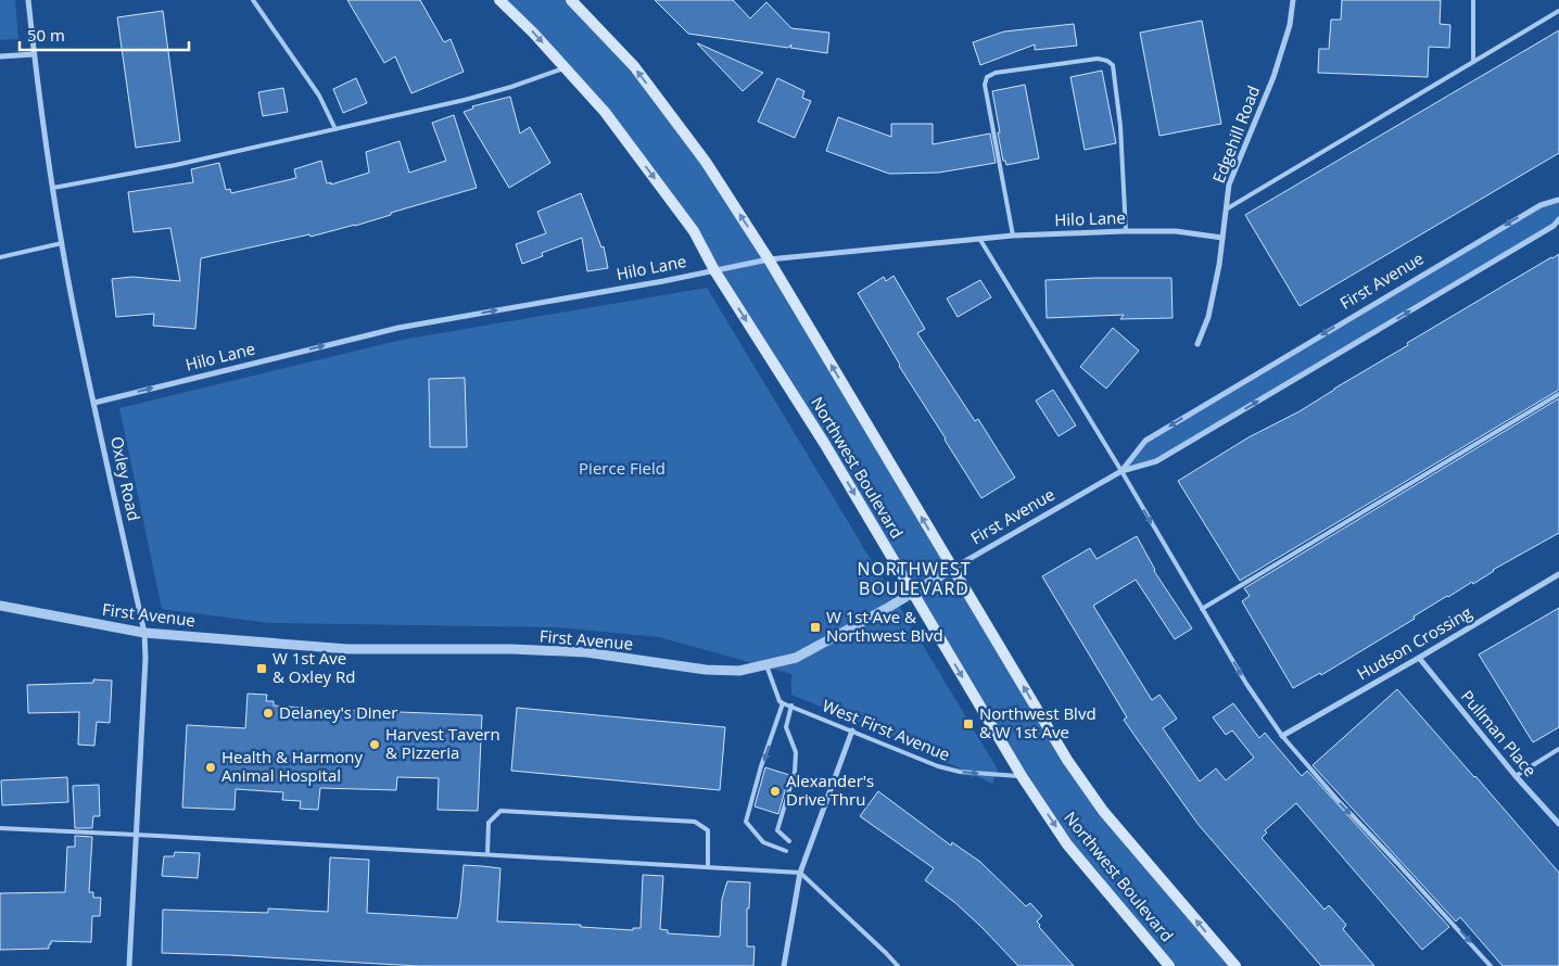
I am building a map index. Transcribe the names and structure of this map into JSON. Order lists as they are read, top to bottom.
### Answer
{
  "streets": {
    "main road": ["Northwest Boulevard"],
    "street": [
      "Edgehill Road",
      "Hilo Lane",
      "First Avenue",
      "Oxley Road",
      "Hudson Crossing",
      "Pullman Place"
    ],
    "lane": ["West First Avenue"]
  },
  "crossings": [
    ["Edgehill Road", "Hilo Lane"],
    ["Hilo Lane", "Northwest Boulevard"],
    ["Hilo Lane", "Oxley Road"],
    ["First Avenue", "Northwest Boulevard"],
    ["First Avenue", "Oxley Road"],
    ["Northwest Boulevard", "West First Avenue"],
    ["Hudson Crossing", "Pullman Place"]
  ],
  "one_way": ["Hilo Lane", "West First Avenue"],
  "districts": ["NORTHWEST BOULEVARD"],
  "parks": ["Pierce Field"],
  "places": {
    "transit": ["W 1st Ave & Northwest Blvd", "W 1st Ave & Oxley Rd", "Northwest Blvd & W 1st Ave"],
    "other": [
      "Delaney's Diner",
      "Harvest Tavern & Pizzeria",
      "Health & Harmony Animal Hospital",
      "Alexander's Drive Thru"
    ]
  },
  "scale_bar": "50 m"
}
